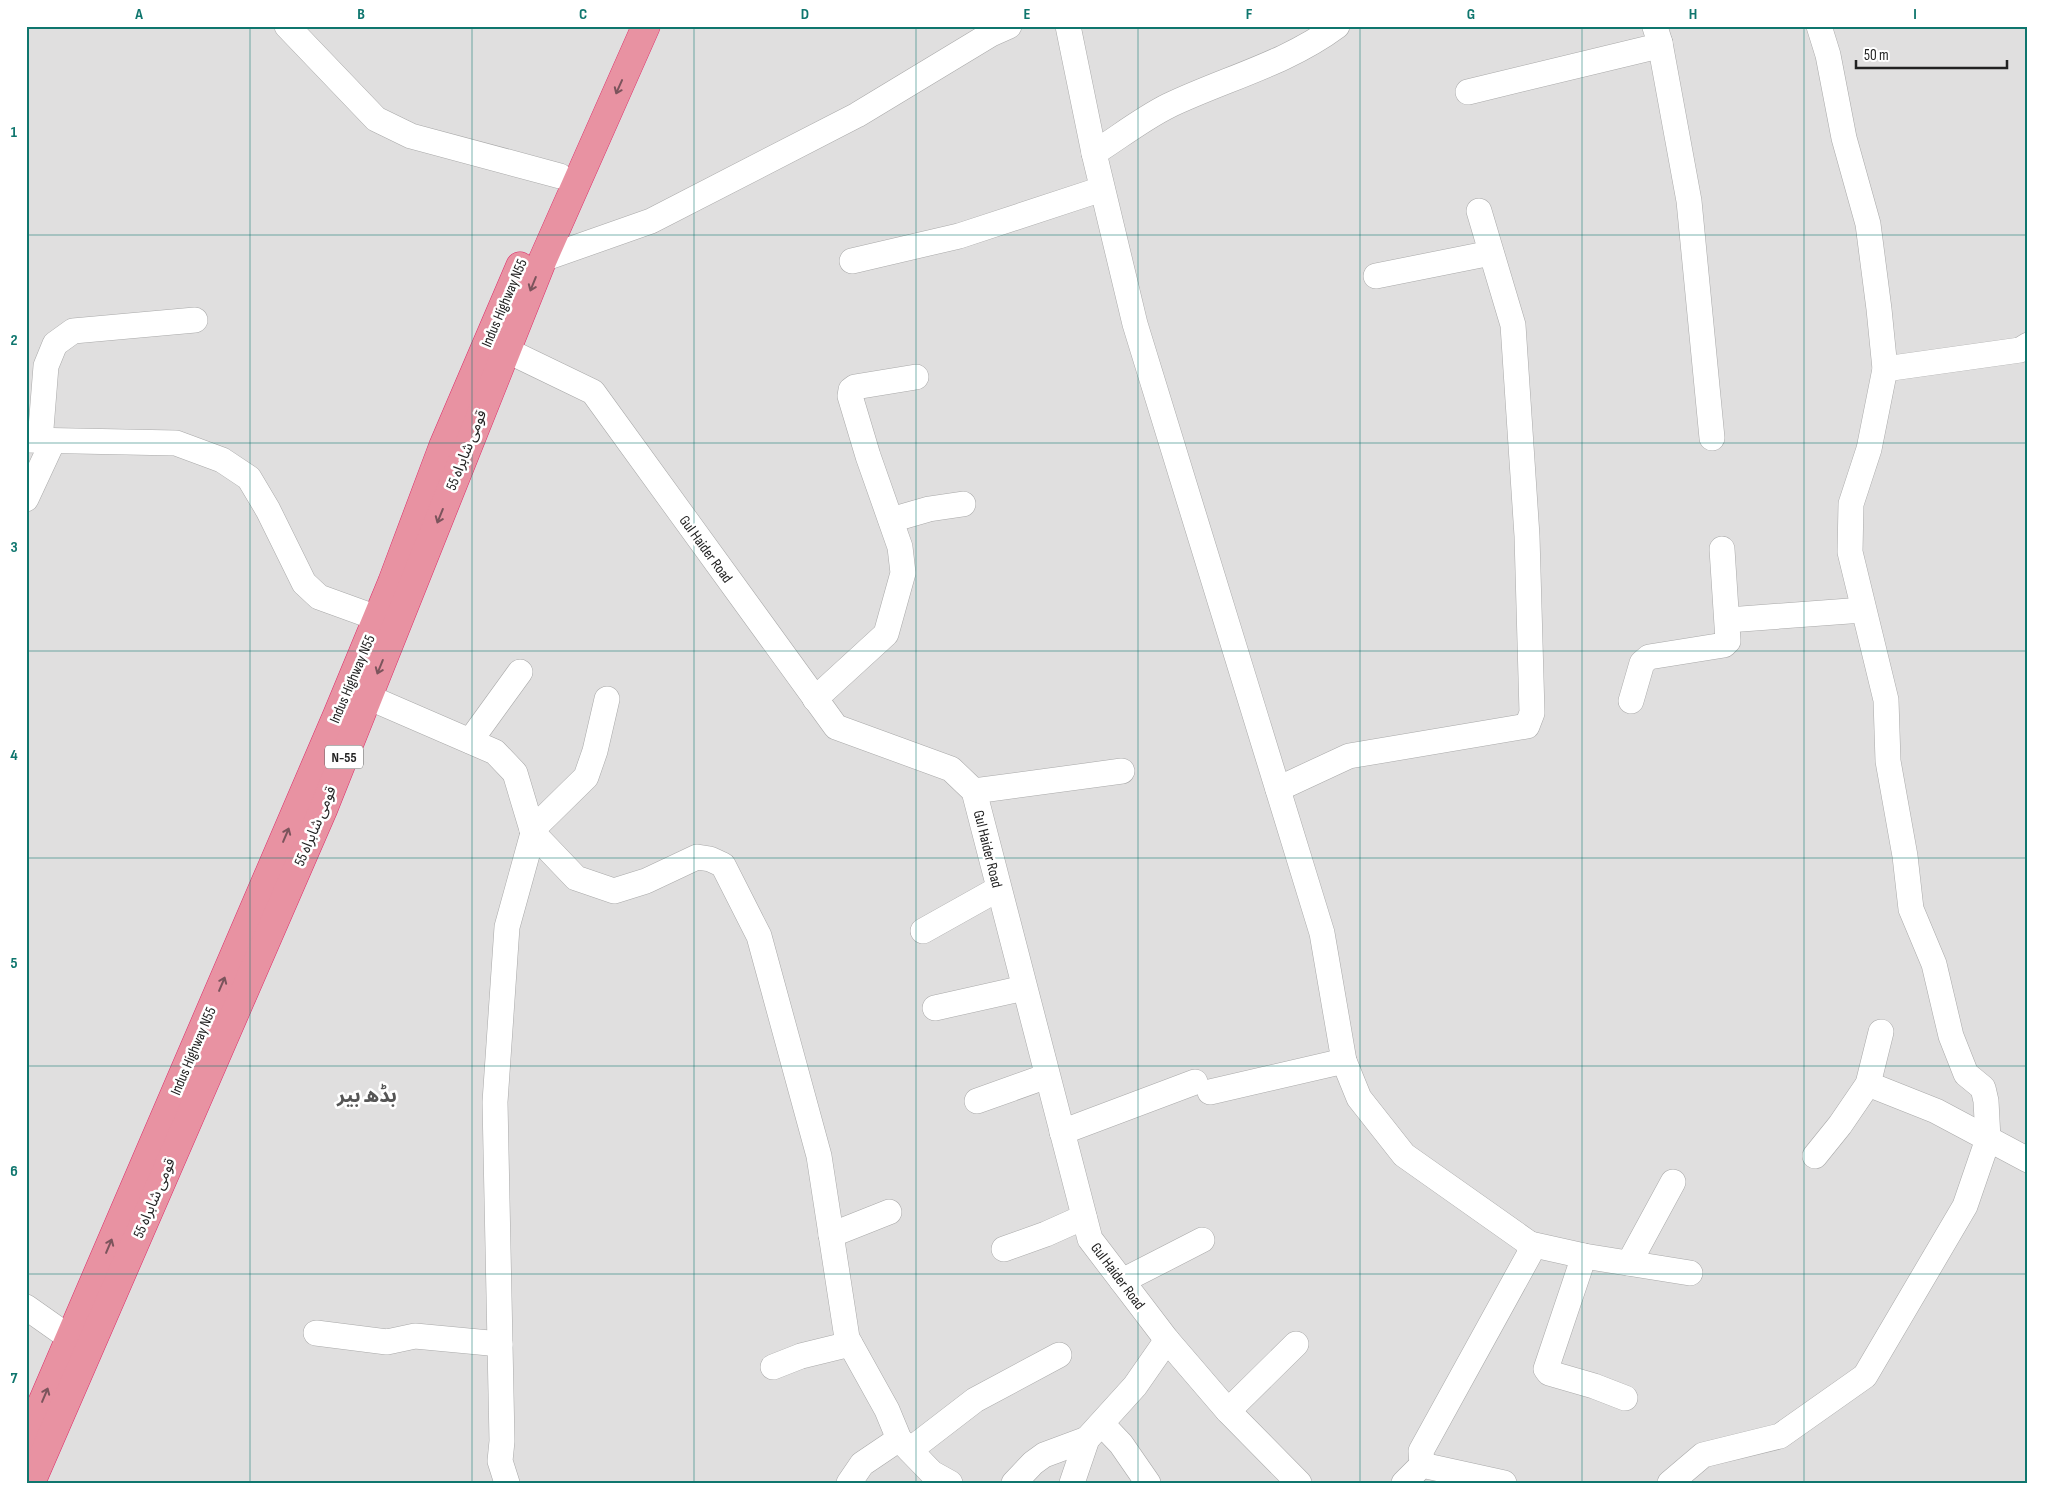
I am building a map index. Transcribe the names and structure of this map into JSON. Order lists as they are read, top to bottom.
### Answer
{
  "streets": {
    "highway": ["Indus Highway N55", "قومی شاہراہ 55", "N-55"],
    "street": ["Gul Haider Road"]
  },
  "crossings": [
    ["قومی شاہراہ 55", "Gul Haider Road"]
  ],
  "one_way": ["Indus Highway N55", "قومی شاہراہ 55"],
  "districts": ["بڈھ بیر"],
  "scale_bar": "50 m",
  "grid": {
    "columns": [
      "A",
      "B",
      "C",
      "D",
      "E",
      "F",
      "G",
      "H",
      "I"
    ],
    "rows": [
      "1",
      "2",
      "3",
      "4",
      "5",
      "6",
      "7"
    ]
  }
}
